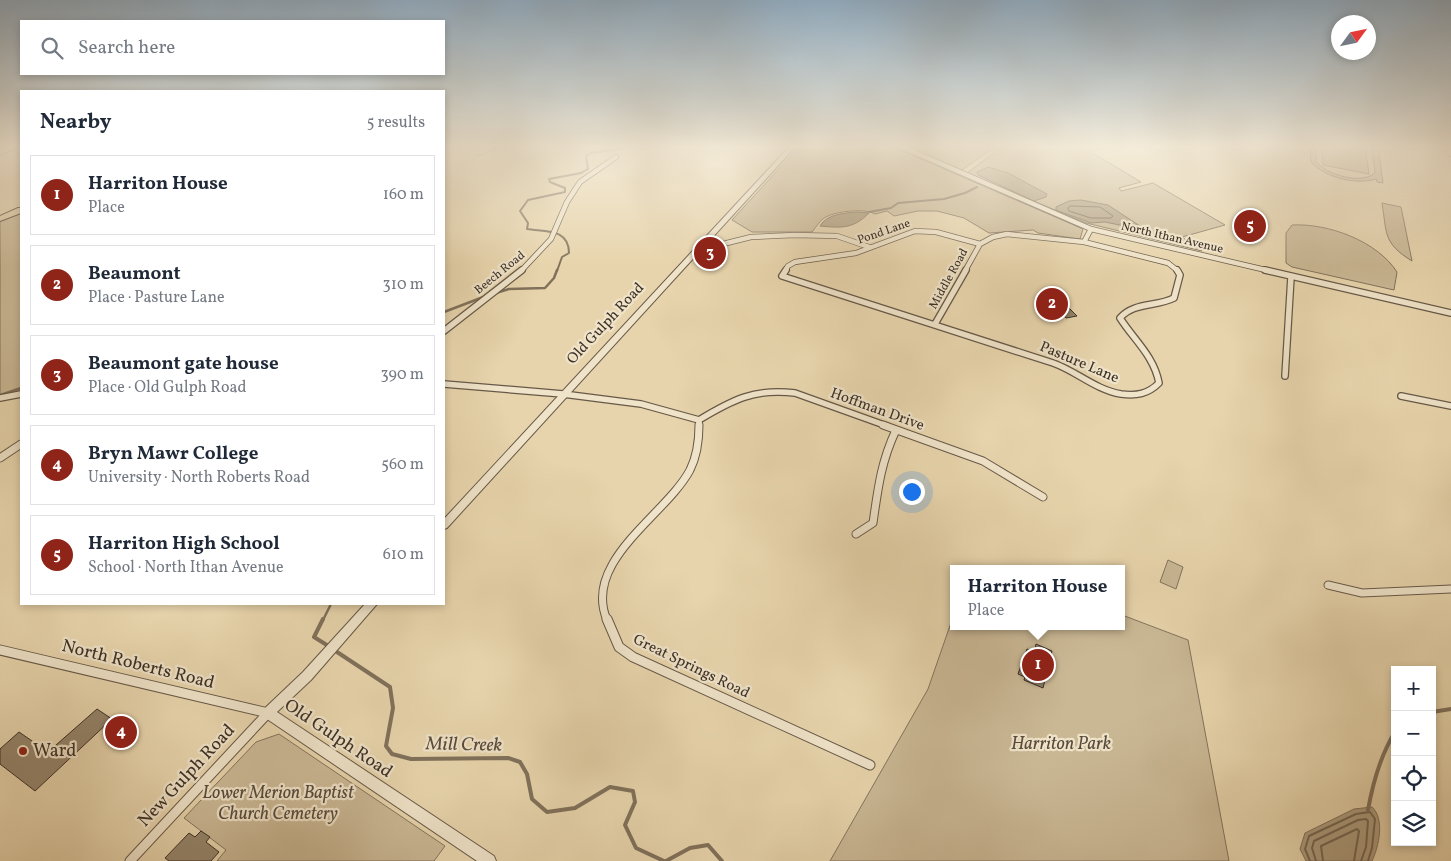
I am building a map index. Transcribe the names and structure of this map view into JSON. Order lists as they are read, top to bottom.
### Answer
{
  "streets": {
    "street": [
      "Pond Lane",
      "North Ithan Avenue",
      "Beech Road",
      "Middle Road",
      "Old Gulph Road",
      "Pasture Lane",
      "Hoffman Drive",
      "North Roberts Road",
      "Great Springs Road",
      "New Gulph Road"
    ]
  },
  "crossings": [
    ["Pond Lane", "Middle Road"],
    ["Pond Lane", "Pasture Lane"],
    ["Middle Road", "Pasture Lane"],
    ["Old Gulph Road", "North Roberts Road"],
    ["Old Gulph Road", "New Gulph Road"],
    ["Hoffman Drive", "Great Springs Road"],
    ["North Roberts Road", "New Gulph Road"]
  ],
  "water": ["Mill Creek"],
  "parks": ["Harriton Park", "Lower Merion Baptist Church Cemetery"],
  "places": ["Ward"],
  "north": "top right",
  "page": {
    "search": "Search here",
    "heading": ["Nearby", "5 results"],
    "list": [
      {
        "mark": "1",
        "name": "Harriton House",
        "note": "Place",
        "value": "160 m"
      },
      {
        "mark": "2",
        "name": "Beaumont",
        "note": "Place · Pasture Lane",
        "value": "310 m"
      },
      {
        "mark": "3",
        "name": "Beaumont gate house",
        "note": "Place · Old Gulph Road",
        "value": "390 m"
      },
      {
        "mark": "4",
        "name": "Bryn Mawr College",
        "note": "University · North Roberts Road",
        "value": "560 m"
      },
      {
        "mark": "5",
        "name": "Harriton High School",
        "note": "School · North Ithan Avenue",
        "value": "610 m"
      }
    ],
    "pins": [
      "5",
      "3",
      "2",
      "1",
      "4"
    ],
    "popup": ["Harriton House", "Place"],
    "map_buttons": ["+", "−"]
  }
}
